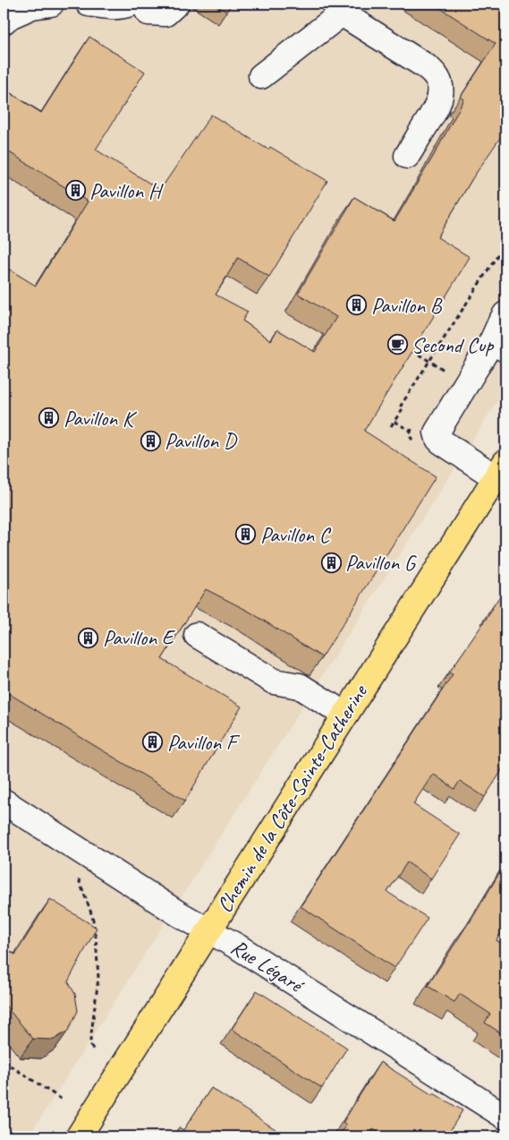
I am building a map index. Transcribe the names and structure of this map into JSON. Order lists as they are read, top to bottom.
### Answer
{
  "streets": {
    "main road": ["Chemin de la Côte-Sainte-Catherine"],
    "street": ["Rue Légaré"]
  },
  "crossings": [
    ["Chemin de la Côte-Sainte-Catherine", "Rue Légaré"]
  ],
  "places": {
    "building": [
      "Pavillon H",
      "Pavillon B",
      "Pavillon K",
      "Pavillon D",
      "Pavillon C",
      "Pavillon G",
      "Pavillon E",
      "Pavillon F"
    ],
    "cafe": ["Second Cup"]
  }
}
